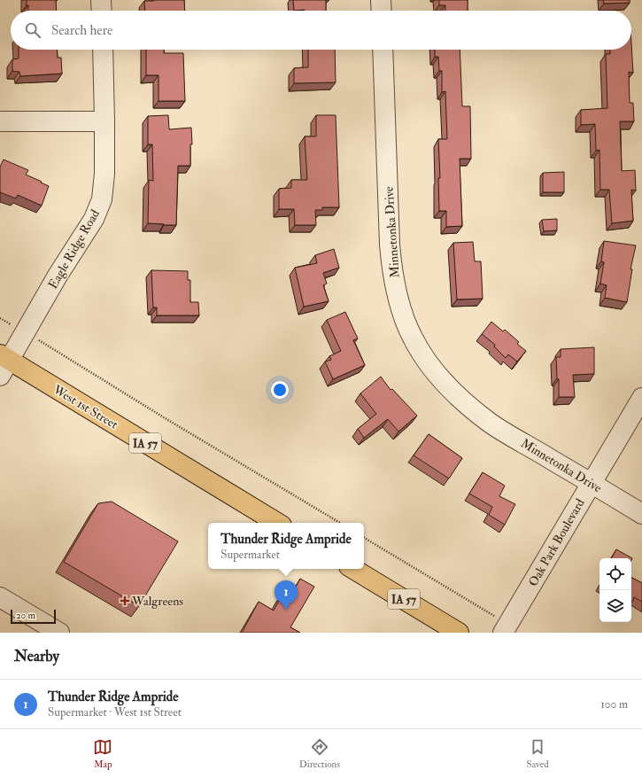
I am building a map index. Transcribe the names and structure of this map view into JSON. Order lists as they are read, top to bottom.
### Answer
{
  "streets": {
    "main road": ["West 1st Street", "IA 57"],
    "street": ["Minnetonka Drive", "Eagle Ridge Road", "Oak Park Boulevard"]
  },
  "crossings": [
    ["Minnetonka Drive", "Oak Park Boulevard"],
    ["Eagle Ridge Road", "West 1st Street"]
  ],
  "places": {
    "health": ["Walgreens"]
  },
  "scale_bar": "20 m",
  "page": {
    "search": "Search here",
    "popup": ["Thunder Ridge Ampride", "Supermarket"],
    "pins": "1",
    "scale": "20 m",
    "heading": "Nearby",
    "list": [
      {
        "mark": "1",
        "name": "Thunder Ridge Ampride",
        "note": "Supermarket · West 1st Street",
        "value": "100 m"
      }
    ],
    "nav": ["Map", "Directions", "Saved"]
  }
}
